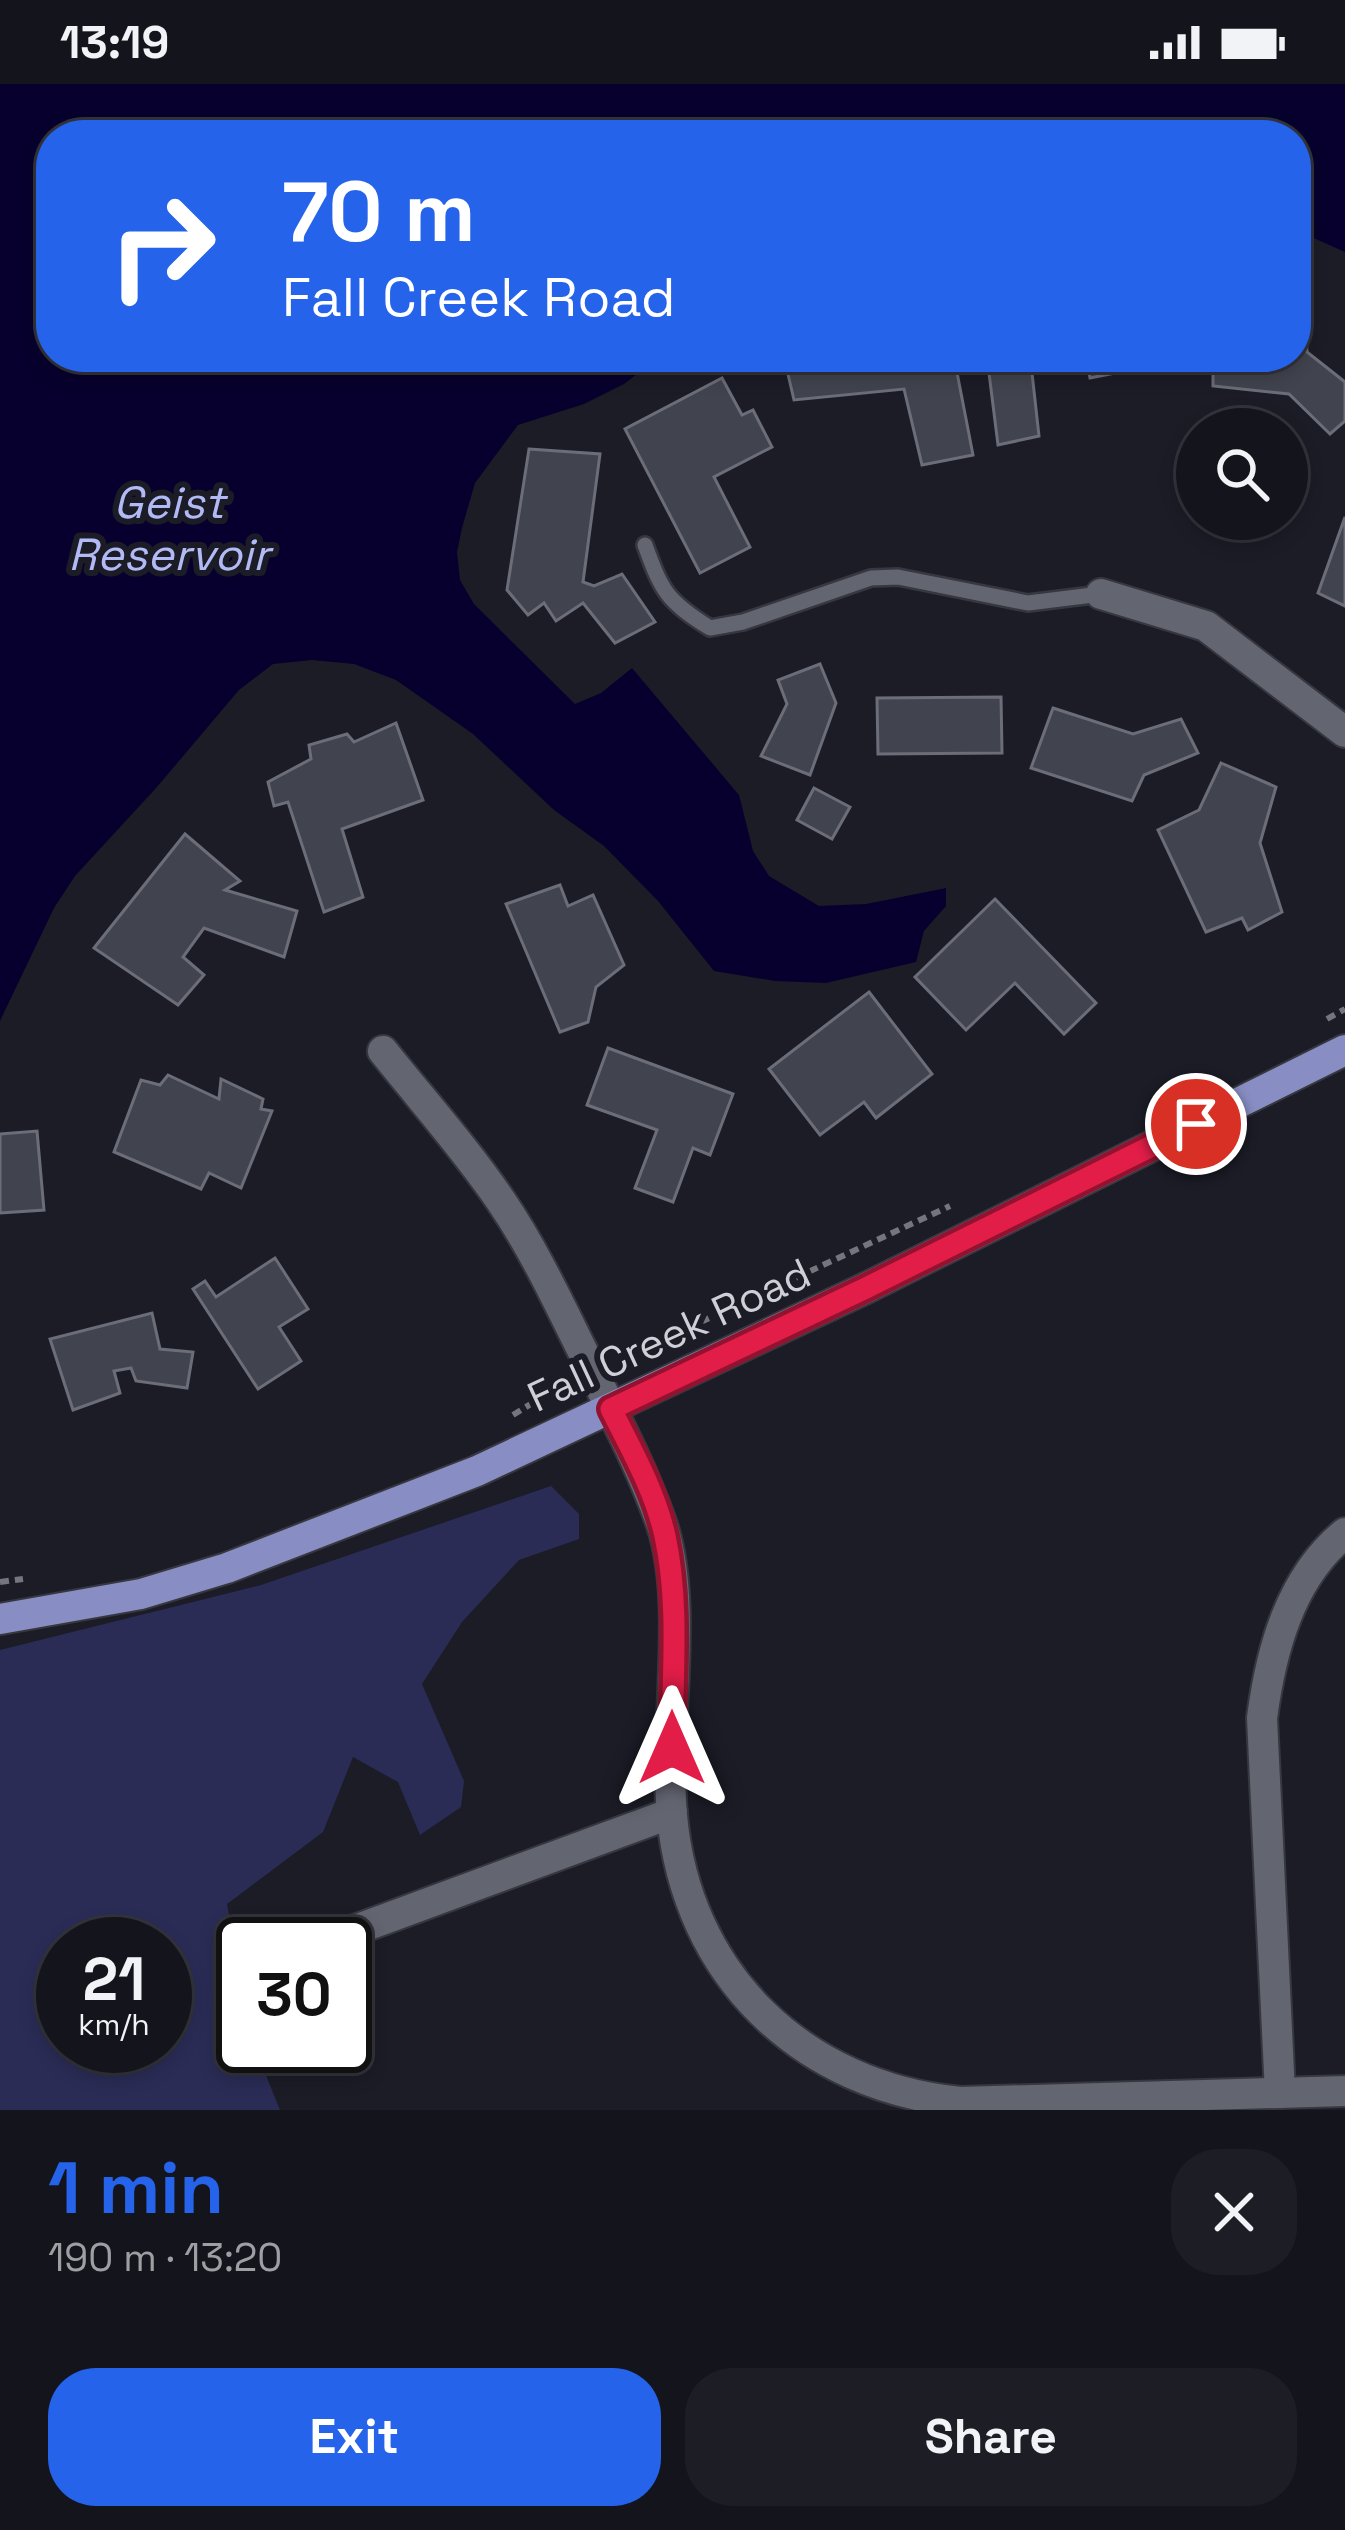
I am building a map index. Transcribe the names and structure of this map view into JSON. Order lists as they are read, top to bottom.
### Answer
{
  "streets": {
    "main road": ["Fall Creek Road"]
  },
  "water": ["Geist Reservoir"],
  "page": {
    "status": "13:19",
    "turn": ["70 m", "Fall Creek Road"],
    "speed": "21 km/h",
    "limit": "30",
    "heading": ["1 min", "190 m · 13:20"],
    "buttons": ["Exit", "Share"]
  }
}
